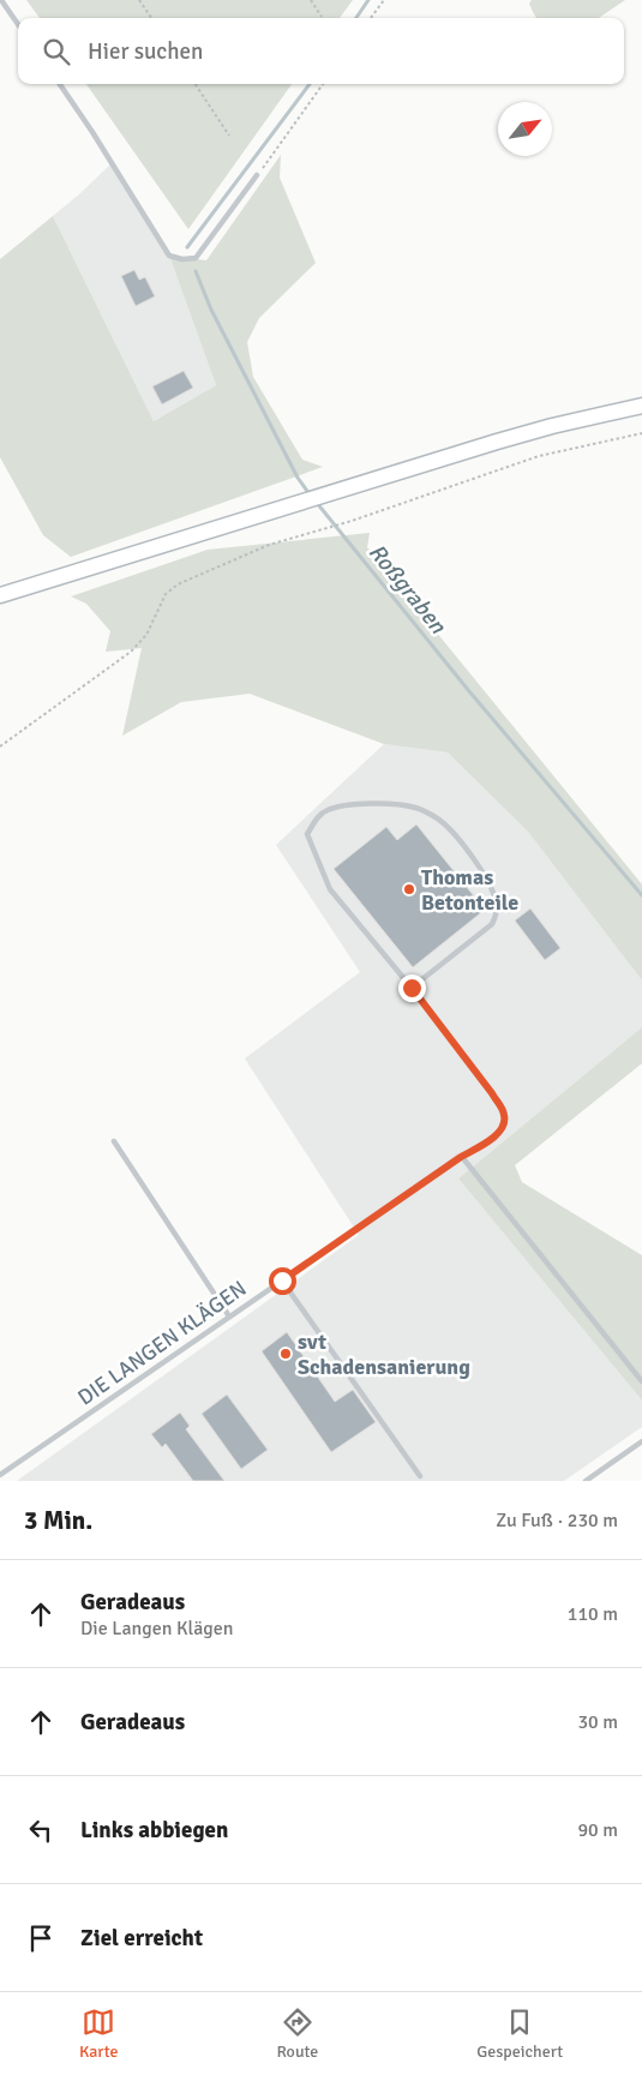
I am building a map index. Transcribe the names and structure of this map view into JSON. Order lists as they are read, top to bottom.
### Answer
{
  "streets": {
    "lane": ["DIE LANGEN KLÄGEN"]
  },
  "water": ["Roßgraben"],
  "places": ["Thomas Betonteile", "svt Schadensanierung"],
  "north": "top right",
  "page": {
    "search": "Hier suchen",
    "heading": ["3 Min.", "Zu Fuß · 230 m"],
    "list": [
      ["Geradeaus", "Die Langen Klägen", "110 m"],
      ["Geradeaus", "30 m"],
      ["Links abbiegen", "90 m"],
      "Ziel erreicht"
    ],
    "nav": ["Karte", "Route", "Gespeichert"]
  }
}
